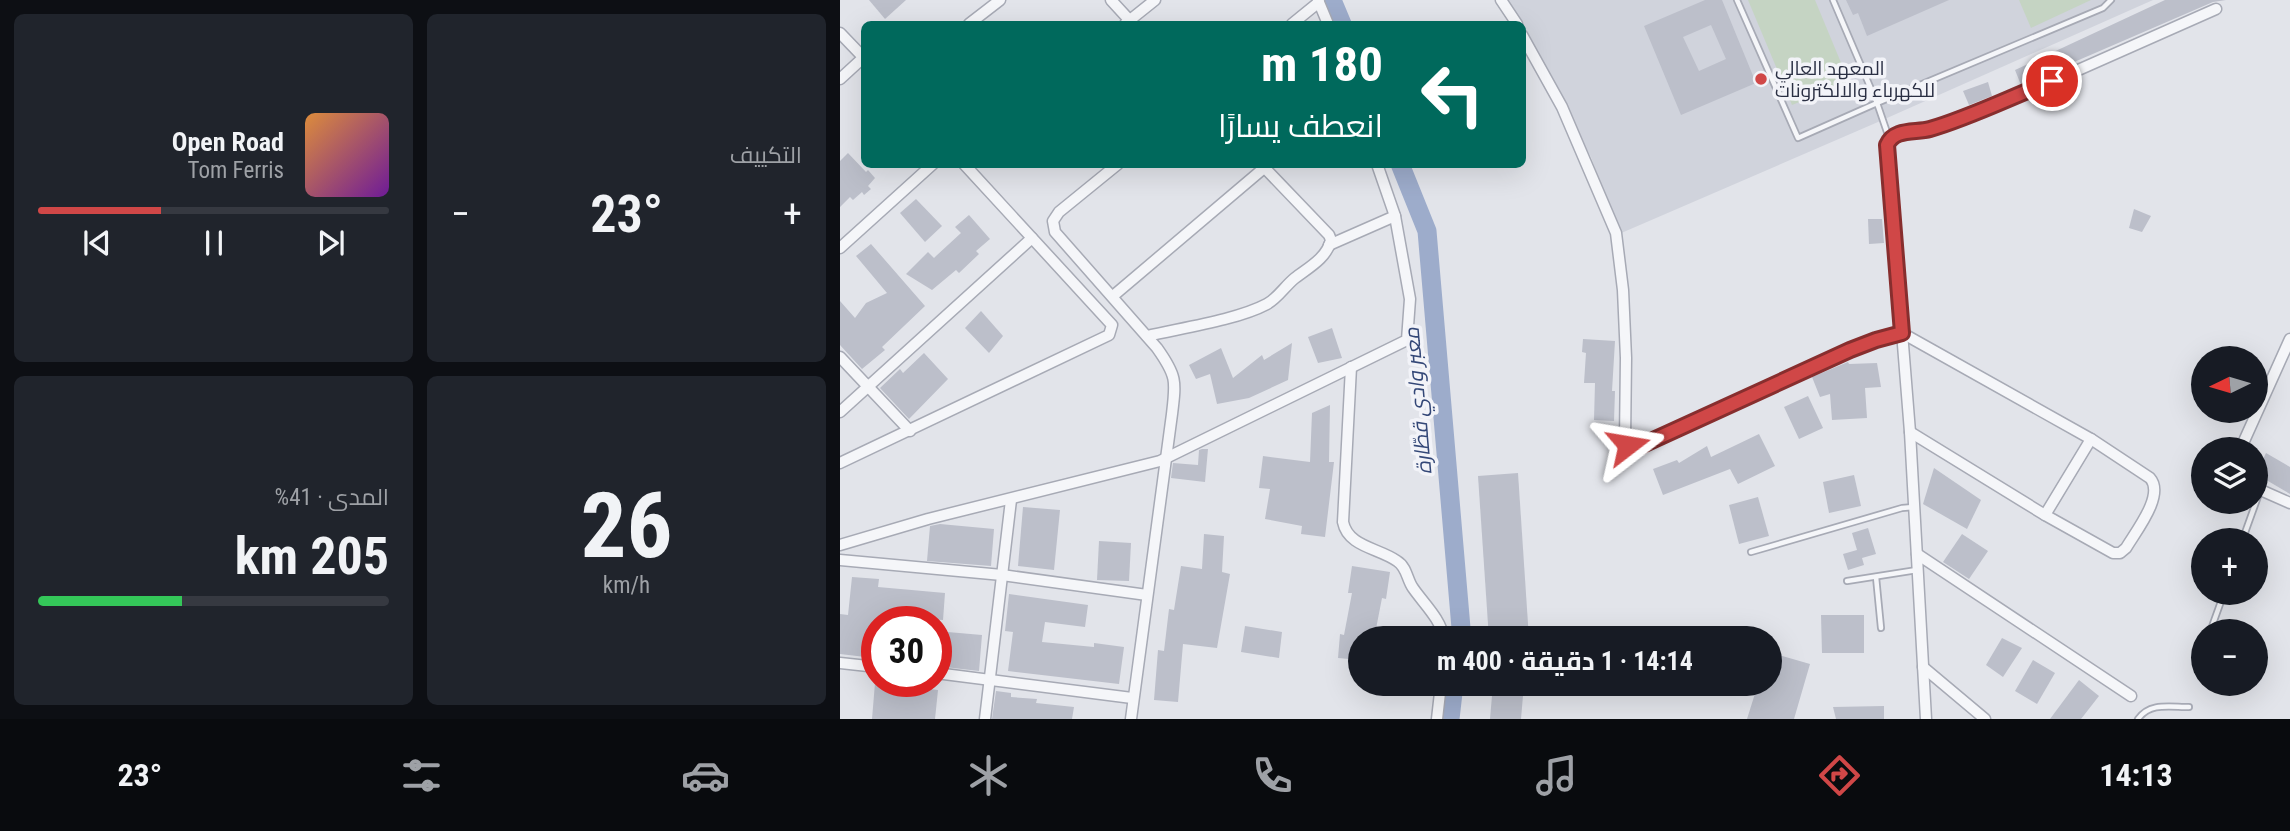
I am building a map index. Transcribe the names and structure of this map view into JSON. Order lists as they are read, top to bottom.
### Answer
{
  "water": ["معبر وادي قطّارة"],
  "places": ["المعهد العالي للكهرباء والالكترونات"],
  "north": "left",
  "page": {
    "tile": [
      "التكييف",
      ["26", "km/h"],
      ["المدى · 41%", "205 km"]
    ],
    "turn": ["180 m", "انعطف يسارًا"],
    "song": ["Open Road", "Tom Ferris"],
    "heat": ["−", "23°", "+"],
    "map_buttons": ["+", "−"],
    "limit": "30",
    "trip": "14:14 · 1 دقيقة · 400 m",
    "tabs": ["14:13", "23°"]
  }
}
